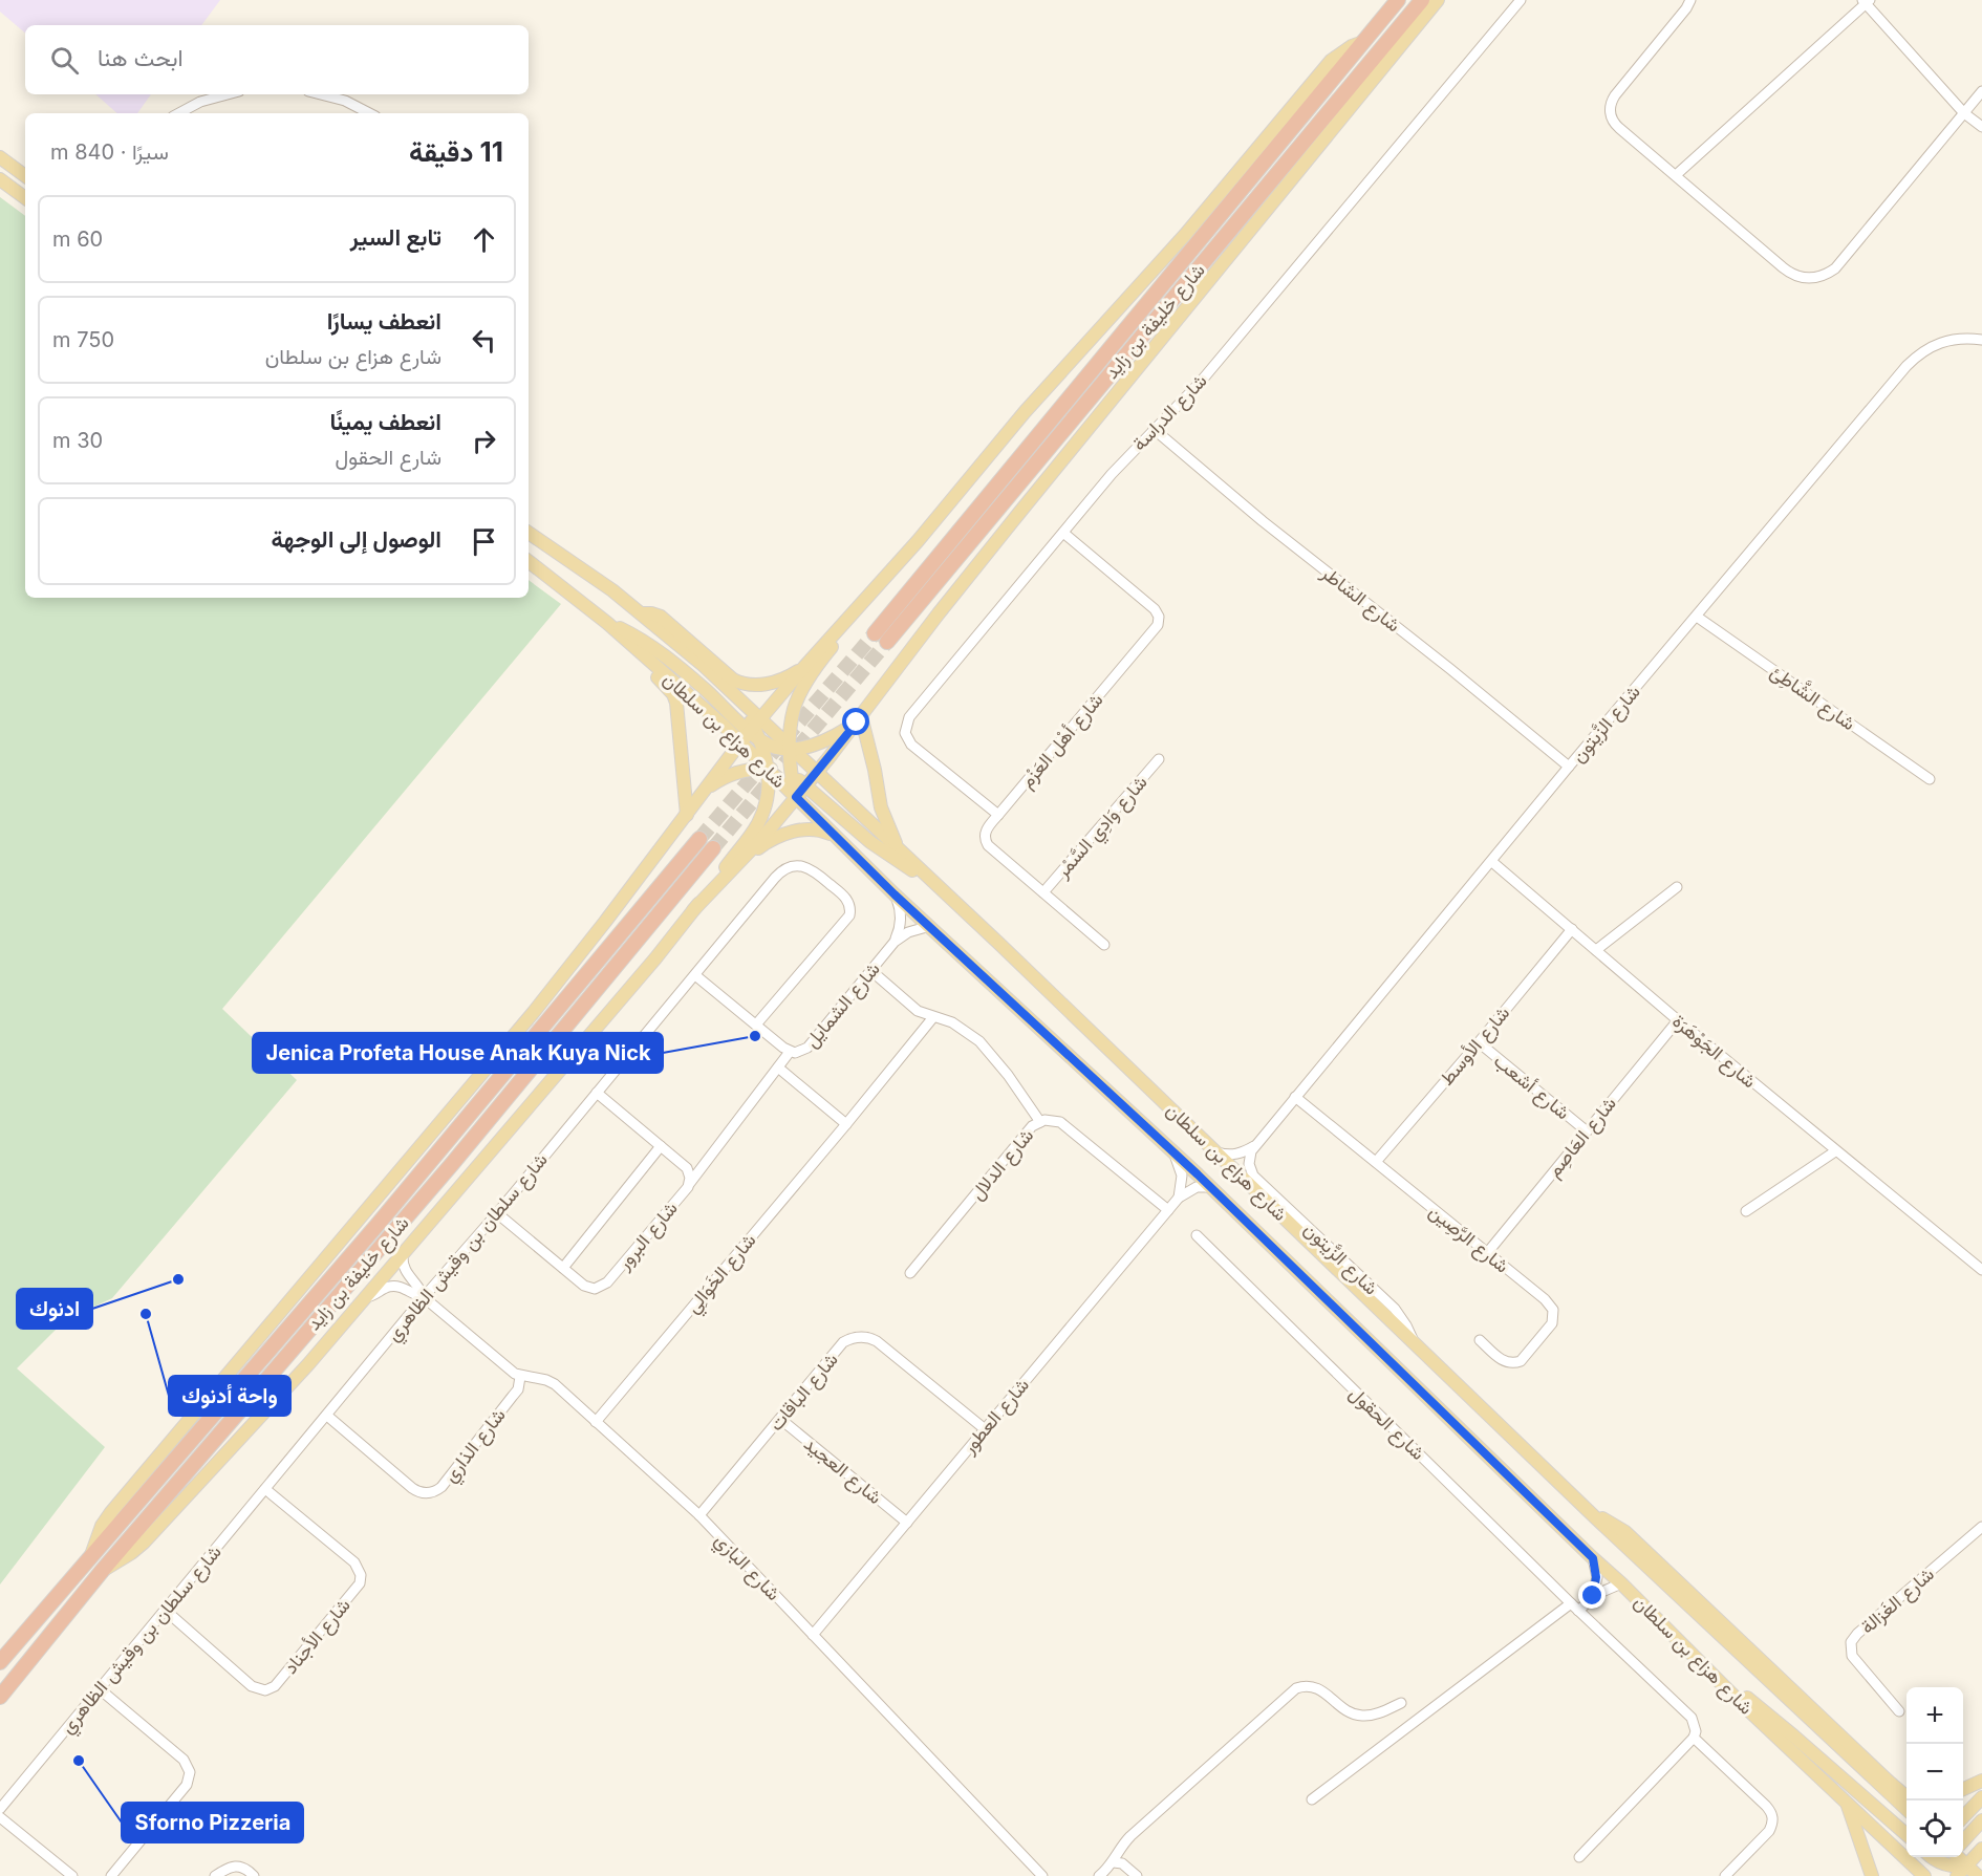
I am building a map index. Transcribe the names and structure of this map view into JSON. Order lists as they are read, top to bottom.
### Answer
{
  "streets": {
    "highway": ["شارع خليفة بن زايد"],
    "main road": ["شارع هزاع بن سلطان"],
    "street": [
      "شارع الدراسة",
      "شارع الشاطر",
      "شارع الشَّاطِئ",
      "شارع الزَّيتون",
      "شارع أهْل العَزْم",
      "شارع وَادِي السَّمْر",
      "شارع الشمايل",
      "شارع الأوسط",
      "شارع الجَوْهَرَة",
      "شارع أشعب",
      "شارع العَاصِم",
      "شارع الدلال",
      "شارع البرور",
      "شارع الرَّصِين",
      "شارع سلطان بن وقيش الظاهري",
      "شارع الخَوَالِي",
      "شارع الباقات",
      "شارع العطور",
      "شارع الحقول",
      "شارع الذاري",
      "شارع العجيد",
      "شارع البازي",
      "شارع الغَزالة",
      "شارع الأجناد"
    ]
  },
  "crossings": [
    ["شارع الدراسة", "شارع الشاطر"],
    ["شارع الدراسة", "شارع أهْل العَزْم"],
    ["شارع الشاطر", "شارع الزَّيتون"],
    ["شارع الشَّاطِئ", "شارع الزَّيتون"],
    ["شارع الزَّيتون", "شارع هزاع بن سلطان"],
    ["شارع الزَّيتون", "شارع الجَوْهَرَة"],
    ["شارع الزَّيتون", "شارع الرَّصِين"],
    ["شارع هزاع بن سلطان", "شارع الشمايل"],
    ["شارع أهْل العَزْم", "شارع وَادِي السَّمْر"],
    ["شارع الشمايل", "شارع سلطان بن وقيش الظاهري"],
    ["شارع الأوسط", "شارع الجَوْهَرَة"],
    ["شارع الأوسط", "شارع أشعب"],
    ["شارع الأوسط", "شارع الرَّصِين"],
    ["شارع الجَوْهَرَة", "شارع العَاصِم"],
    ["شارع أشعب", "شارع العَاصِم"],
    ["شارع العَاصِم", "شارع الرَّصِين"],
    ["شارع الدلال", "شارع العطور"],
    ["شارع البرور", "شارع سلطان بن وقيش الظاهري"],
    ["شارع سلطان بن وقيش الظاهري", "شارع الذاري"],
    ["شارع سلطان بن وقيش الظاهري", "شارع البازي"],
    ["شارع سلطان بن وقيش الظاهري", "شارع الأجناد"],
    ["شارع الخَوَالِي", "شارع البازي"],
    ["شارع الباقات", "شارع العطور"],
    ["شارع الباقات", "شارع العجيد"],
    ["شارع الباقات", "شارع البازي"],
    ["شارع العطور", "شارع العجيد"],
    ["شارع العطور", "شارع البازي"],
    ["شارع الذاري", "شارع البازي"]
  ],
  "places": [
    "Jenica Profeta House Anak Kuya Nick",
    "ادنوك",
    "واحة أدنوك",
    "Sforno Pizzeria"
  ],
  "page": {
    "search": "ابحث هنا",
    "heading": ["11 دقيقة", "سيرًا · 840 m"],
    "list": [
      ["تابع السير", "60 m"],
      ["انعطف يسارًا", "شارع هزاع بن سلطان", "750 m"],
      ["انعطف يمينًا", "شارع الحقول", "30 m"],
      "الوصول إلى الوجهة"
    ],
    "map_buttons": ["+", "−"]
  }
}
